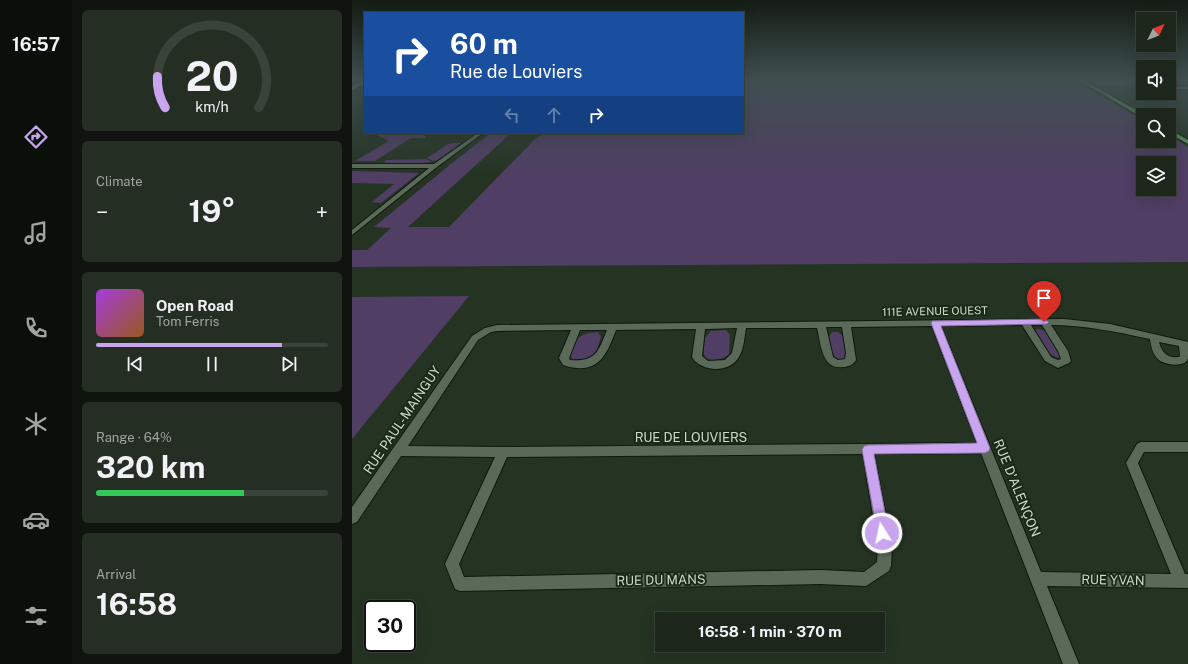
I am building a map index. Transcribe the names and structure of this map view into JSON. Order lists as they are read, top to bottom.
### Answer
{
  "streets": {
    "street": [
      "111E AVENUE OUEST",
      "RUE PAUL-MAINGUY",
      "RUE DE LOUVIERS",
      "RUE D'ALENÇON",
      "RUE DU MANS",
      "RUE YVAN"
    ]
  },
  "crossings": [
    ["111E AVENUE OUEST", "RUE PAUL-MAINGUY"],
    ["111E AVENUE OUEST", "RUE D'ALENÇON"],
    ["RUE PAUL-MAINGUY", "RUE DE LOUVIERS"],
    ["RUE DE LOUVIERS", "RUE D'ALENÇON"],
    ["RUE DE LOUVIERS", "RUE DU MANS"],
    ["RUE D'ALENÇON", "RUE YVAN"]
  ],
  "north": "top right",
  "page": {
    "tabs": "16:57",
    "turn": ["60 m", "Rue de Louviers"],
    "tile": [
      "Climate",
      ["Range · 64%", "320 km"],
      ["Arrival", "16:58"]
    ],
    "heat": ["−", "19°", "+"],
    "song": ["Open Road", "Tom Ferris"],
    "limit": "30",
    "trip": "16:58 · 1 min · 370 m",
    "gauge": ["20", "km/h"]
  }
}
